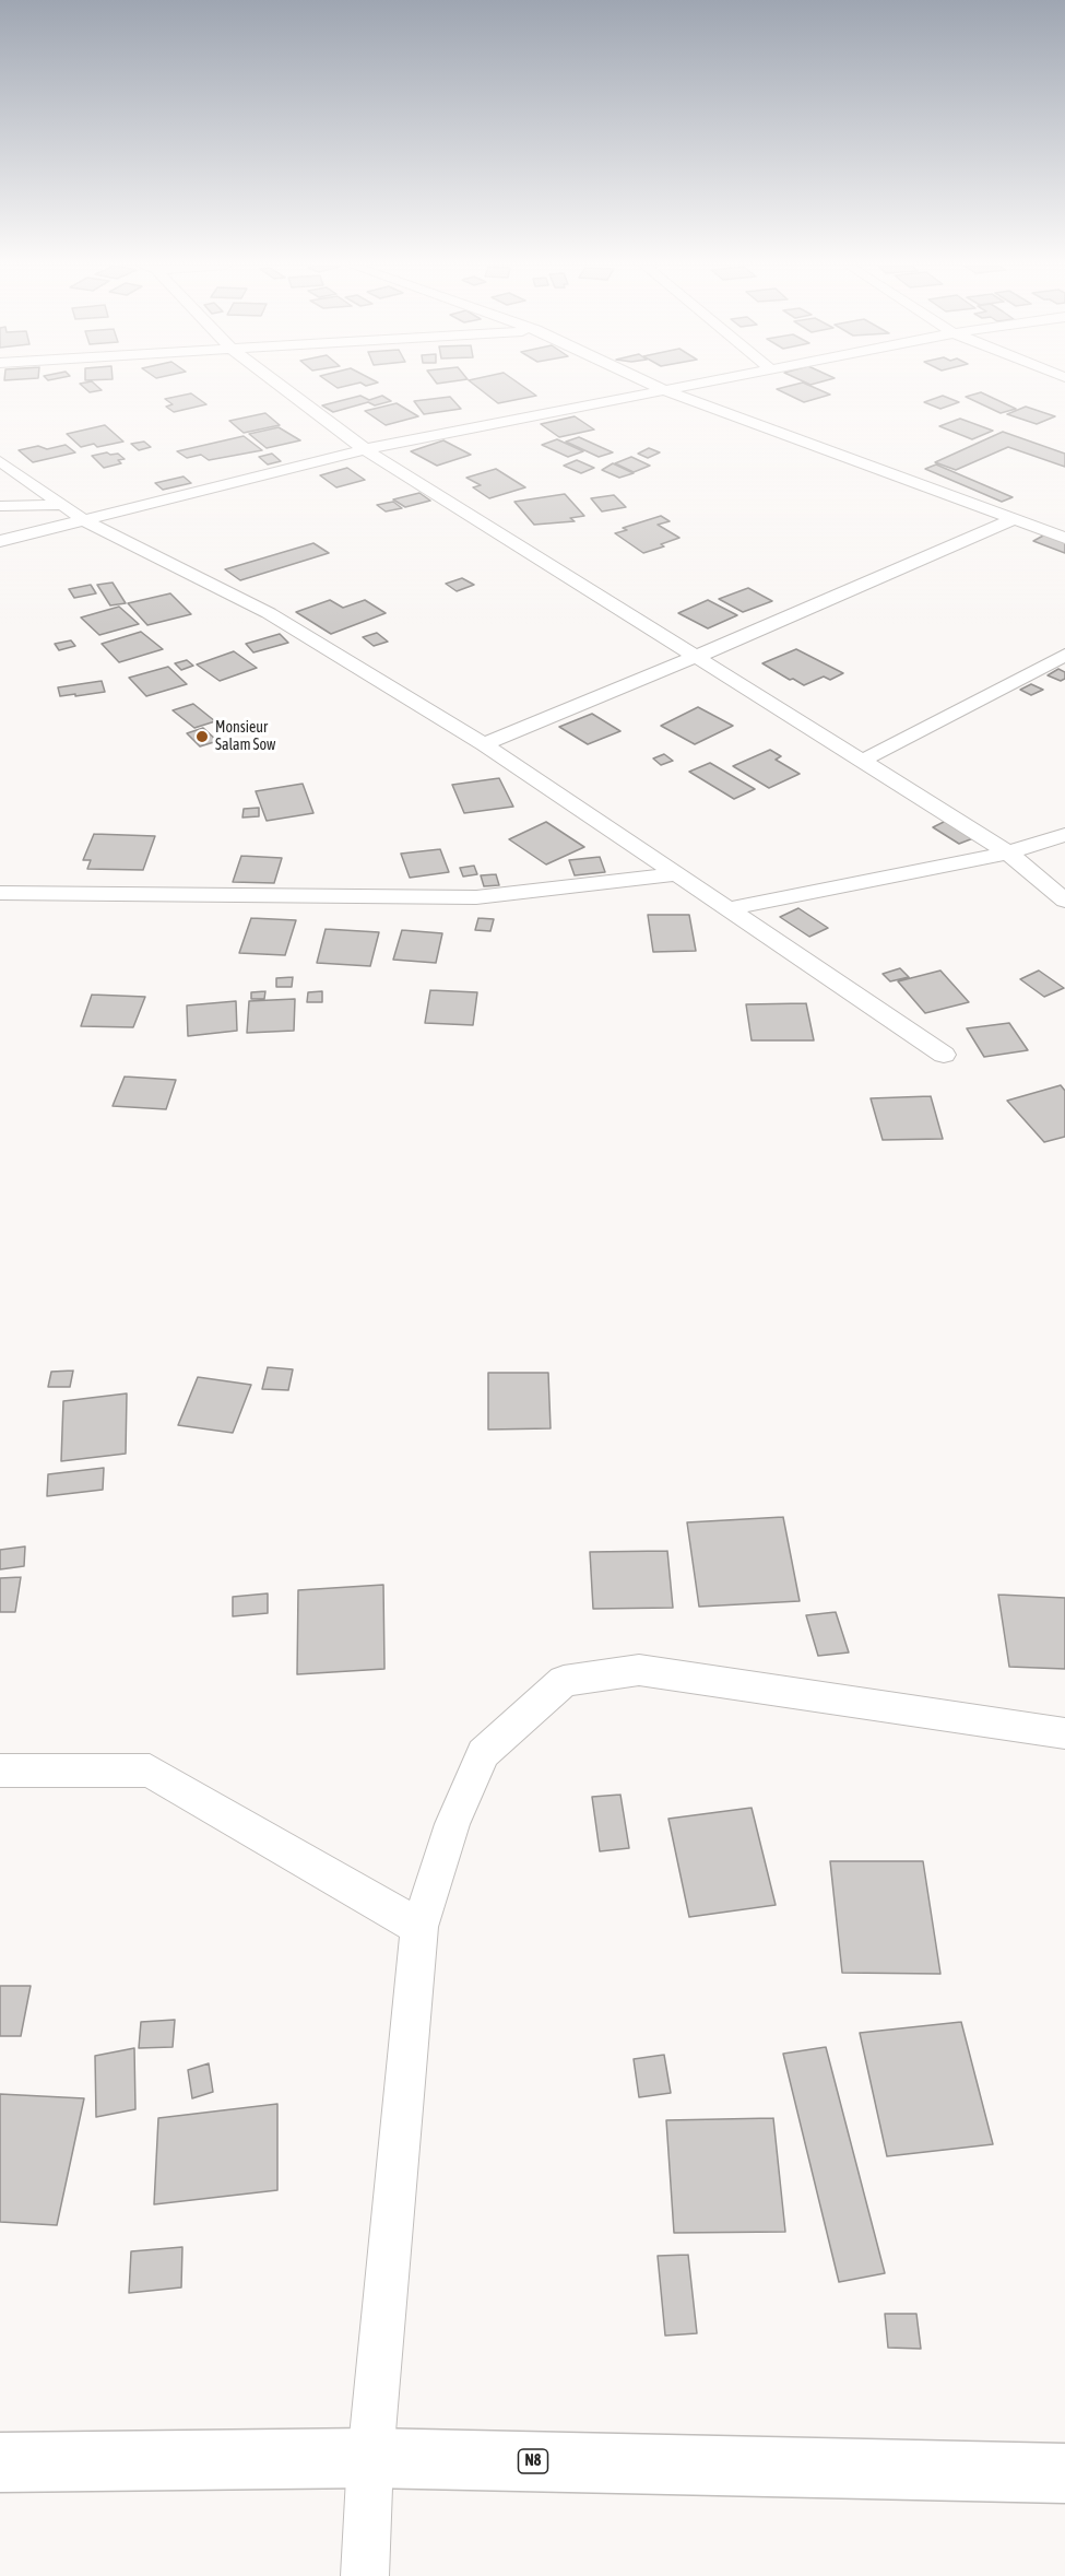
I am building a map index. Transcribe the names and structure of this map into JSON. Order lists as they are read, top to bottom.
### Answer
{
  "streets": {
    "main road": ["N8"]
  },
  "places": ["Monsieur Salam Sow"]
}
